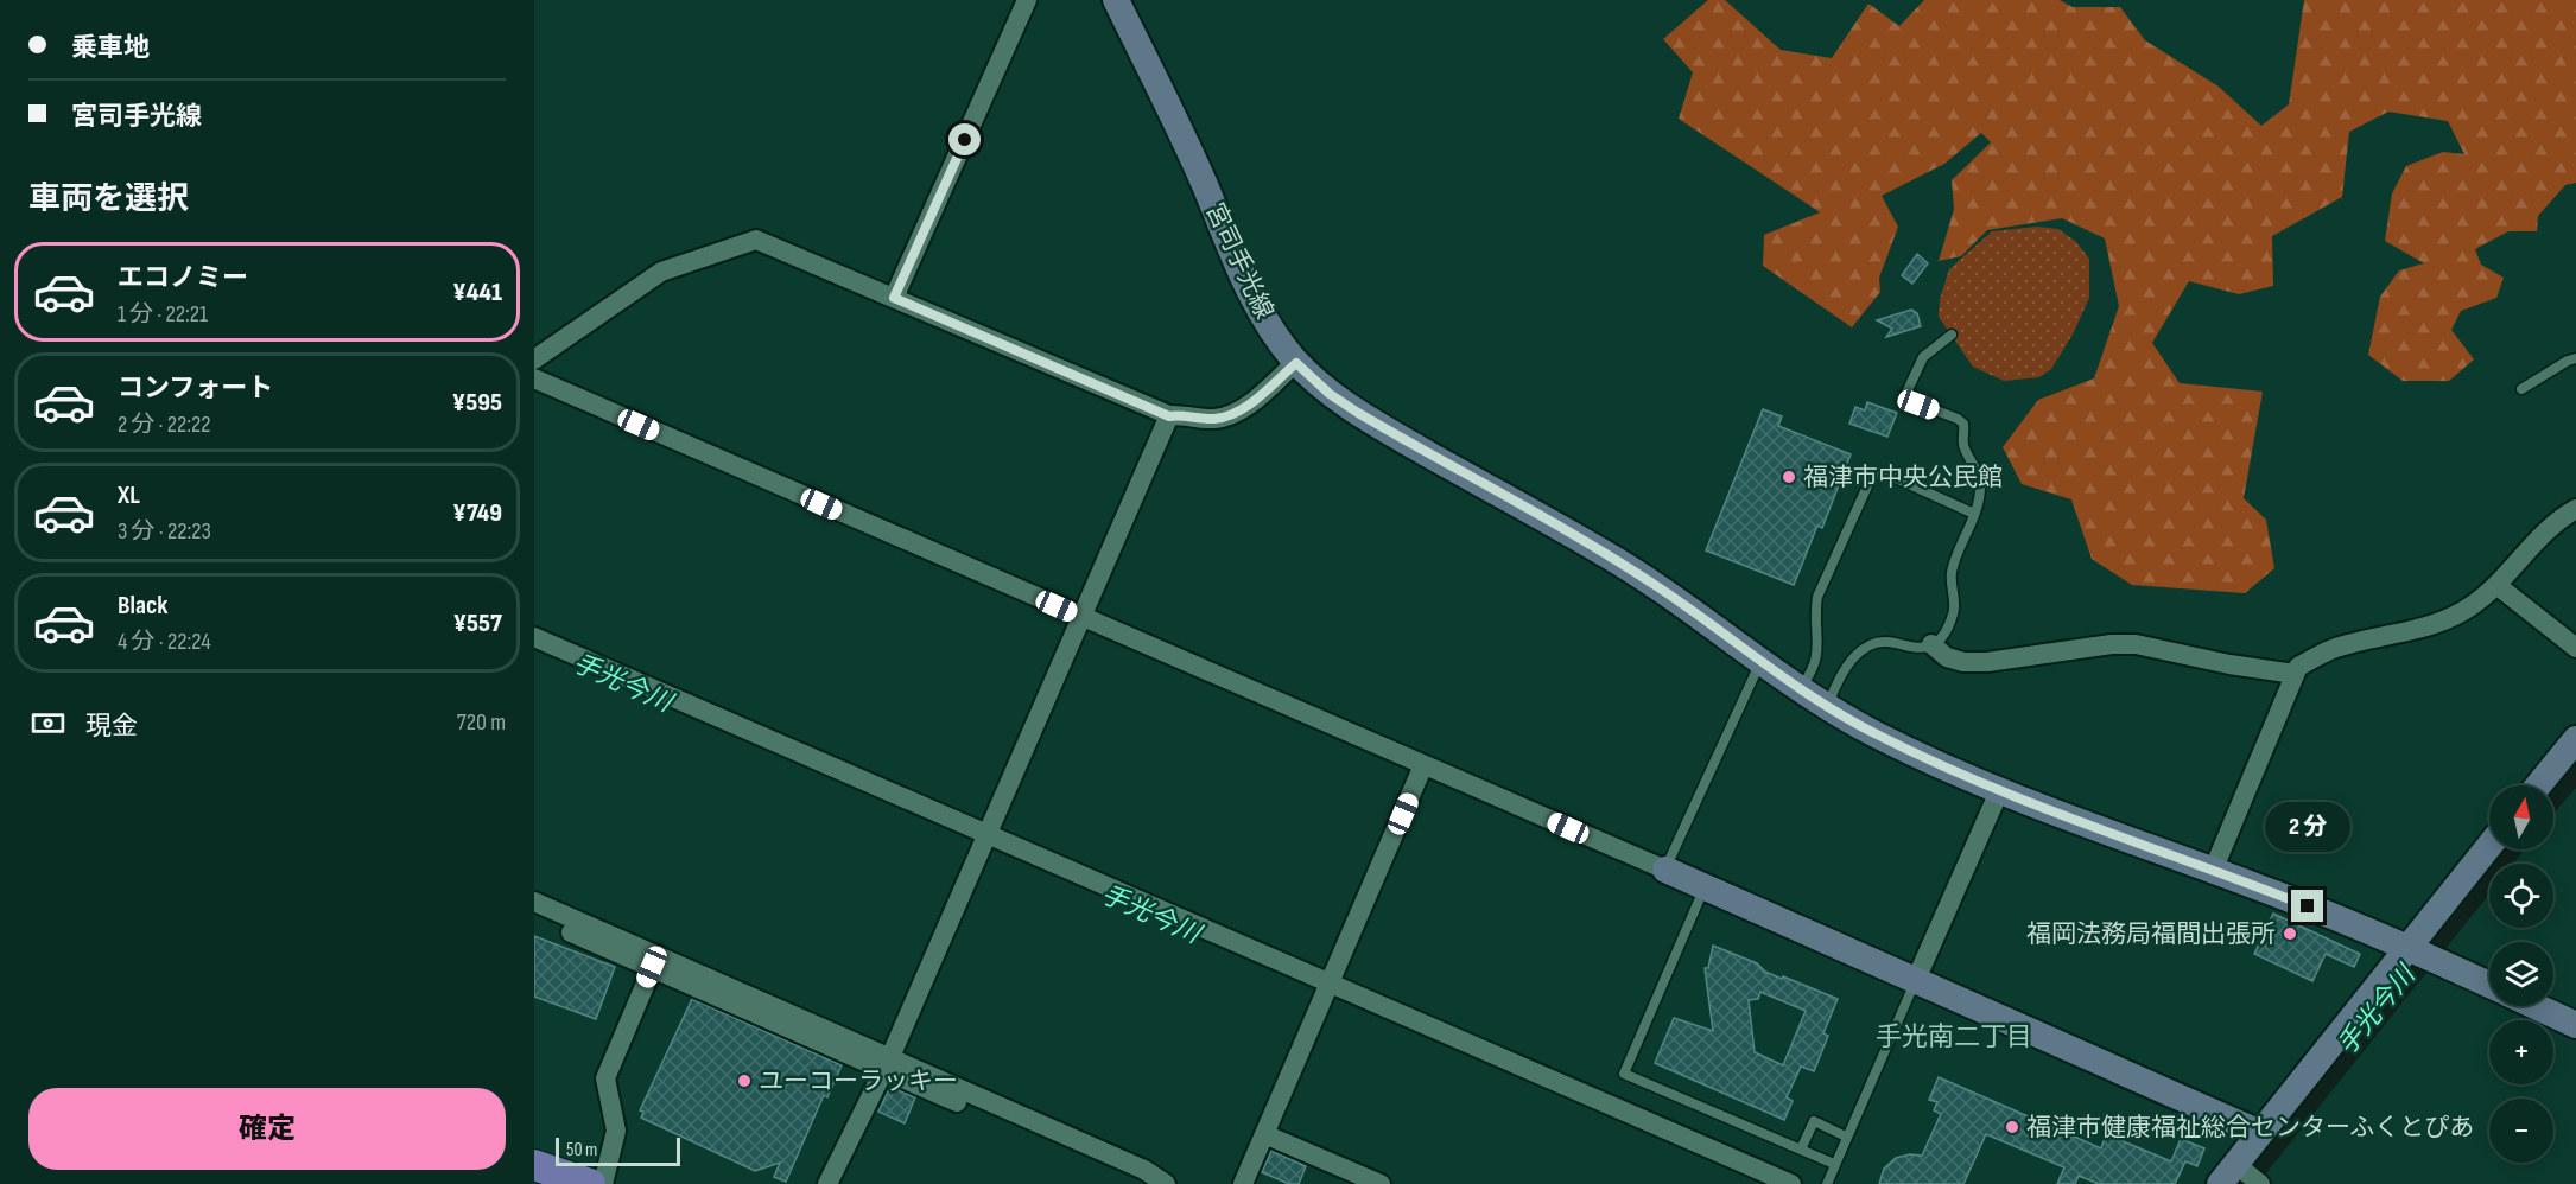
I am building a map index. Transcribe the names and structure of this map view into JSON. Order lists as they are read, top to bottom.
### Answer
{
  "streets": {
    "main road": ["宮司手光線"]
  },
  "districts": ["手光南二丁目"],
  "water": ["手光今川"],
  "places": [
    "福津市中央公民館",
    "福岡法務局福間出張所",
    "ユーコーラッキー",
    "福津市健康福祉総合センターふくとぴあ"
  ],
  "scale_bar": "50 m",
  "north": "top",
  "page": {
    "banner": ["乗車地", "宮司手光線"],
    "heading": "車両を選択",
    "list": [
      {
        "name": "エコノミー",
        "note": "1 分 · 22:21",
        "value": "¥441"
      },
      {
        "name": "コンフォート",
        "note": "2 分 · 22:22",
        "value": "¥595"
      },
      {
        "name": "XL",
        "note": "3 分 · 22:23",
        "value": "¥749"
      },
      {
        "name": "Black",
        "note": "4 分 · 22:24",
        "value": "¥557"
      }
    ],
    "pay": ["現金", "720 m"],
    "map_buttons": ["+", "−"],
    "bubble": "2 分",
    "buttons": "確定",
    "scale": "50 m"
  }
}
